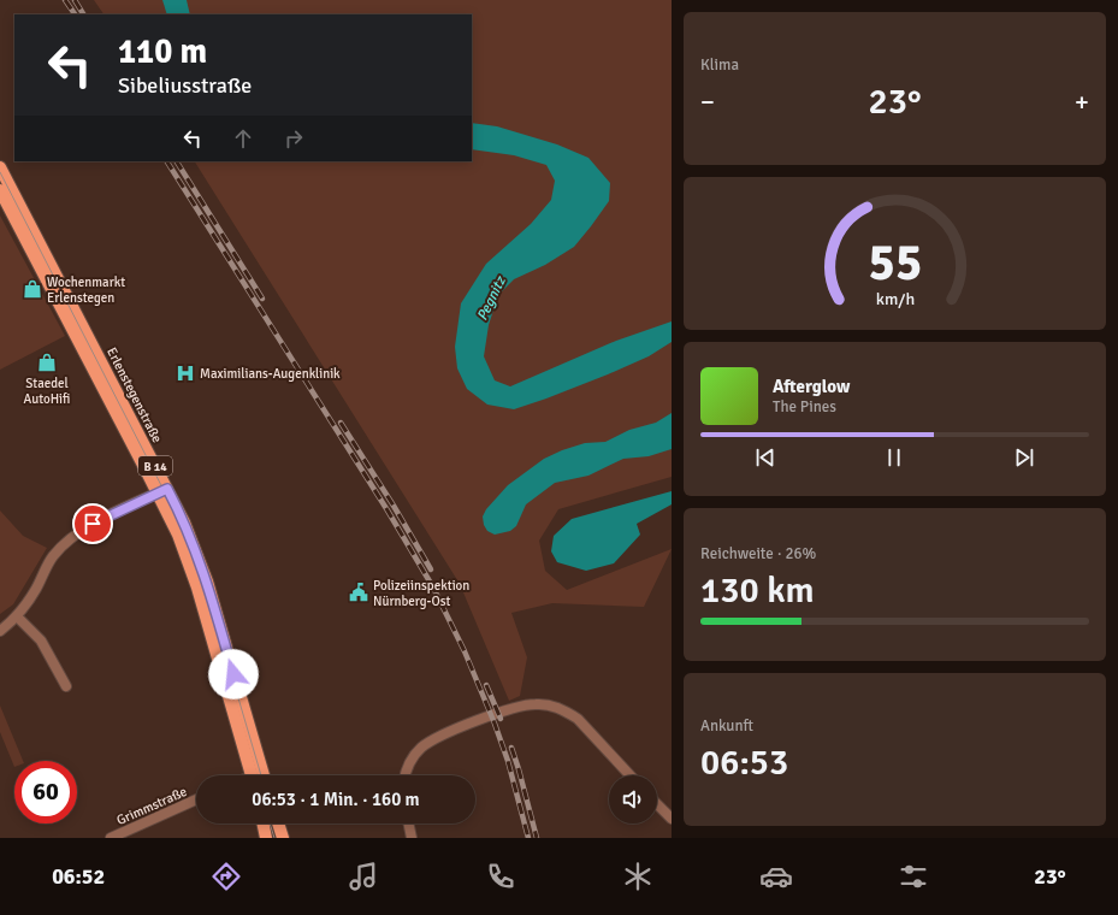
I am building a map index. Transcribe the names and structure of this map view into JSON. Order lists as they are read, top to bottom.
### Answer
{
  "streets": {
    "main road": ["Erlenstegenstraße", "B 14"],
    "street": ["Grimmstraße"]
  },
  "water": ["Pegnitz"],
  "places": {
    "shop": ["Wochenmarkt Erlenstegen", "Staedel AutoHifi"],
    "hospital": ["Maximilians-Augenklinik"],
    "public building": ["Polizeiinspektion Nürnberg-Ost"]
  },
  "page": {
    "tile": [
      "Klima",
      ["Reichweite · 26%", "130 km"],
      ["Ankunft", "06:53"]
    ],
    "turn": ["110 m", "Sibeliusstraße"],
    "heat": ["−", "23°", "+"],
    "song": ["Afterglow", "The Pines"],
    "limit": "60",
    "trip": "06:53 · 1 Min. · 160 m",
    "tabs": ["06:52", "23°"],
    "gauge": ["55", "km/h"]
  }
}
